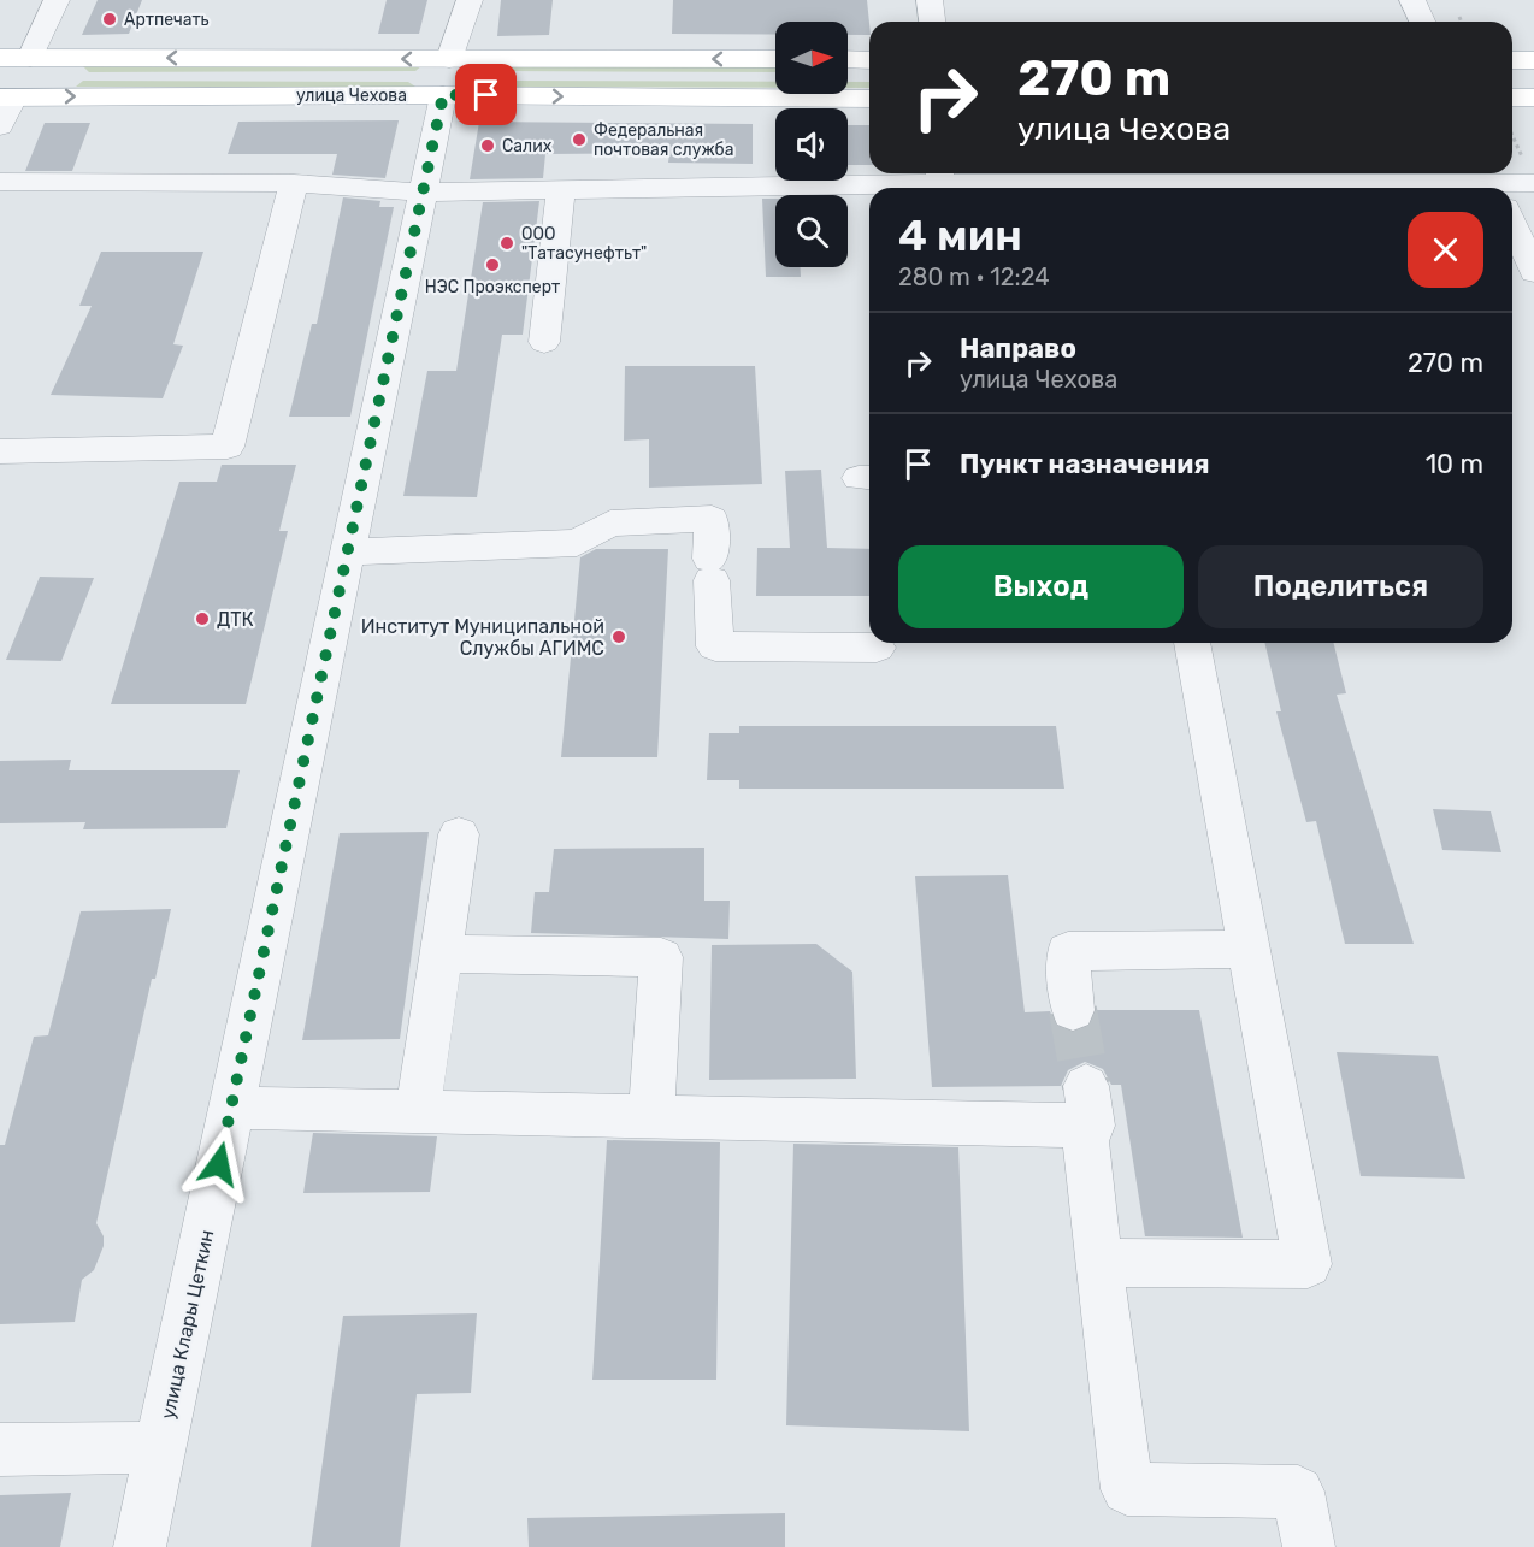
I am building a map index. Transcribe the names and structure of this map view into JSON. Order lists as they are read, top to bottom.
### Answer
{
  "streets": {
    "main road": ["улица Чехова"],
    "street": ["улица Клары Цеткин"]
  },
  "crossings": [
    ["улица Чехова", "улица Клары Цеткин"]
  ],
  "places": [
    "Артпечать",
    "Федеральная почтовая служба",
    "Салих",
    "ООО \"Татасунефтьт\"",
    "НЭС Проэксперт",
    "ДТК",
    "Институт Муниципальной Службы АГИМС"
  ],
  "north": "right",
  "page": {
    "turn": ["270 m", "улица Чехова"],
    "heading": ["4 мин", "280 m · 12:24"],
    "list": [
      {
        "name": "Направо",
        "note": "улица Чехова",
        "value": "270 m"
      },
      {
        "name": "Пункт назначения",
        "value": "10 m"
      }
    ],
    "buttons": ["Выход", "Поделиться"]
  }
}
